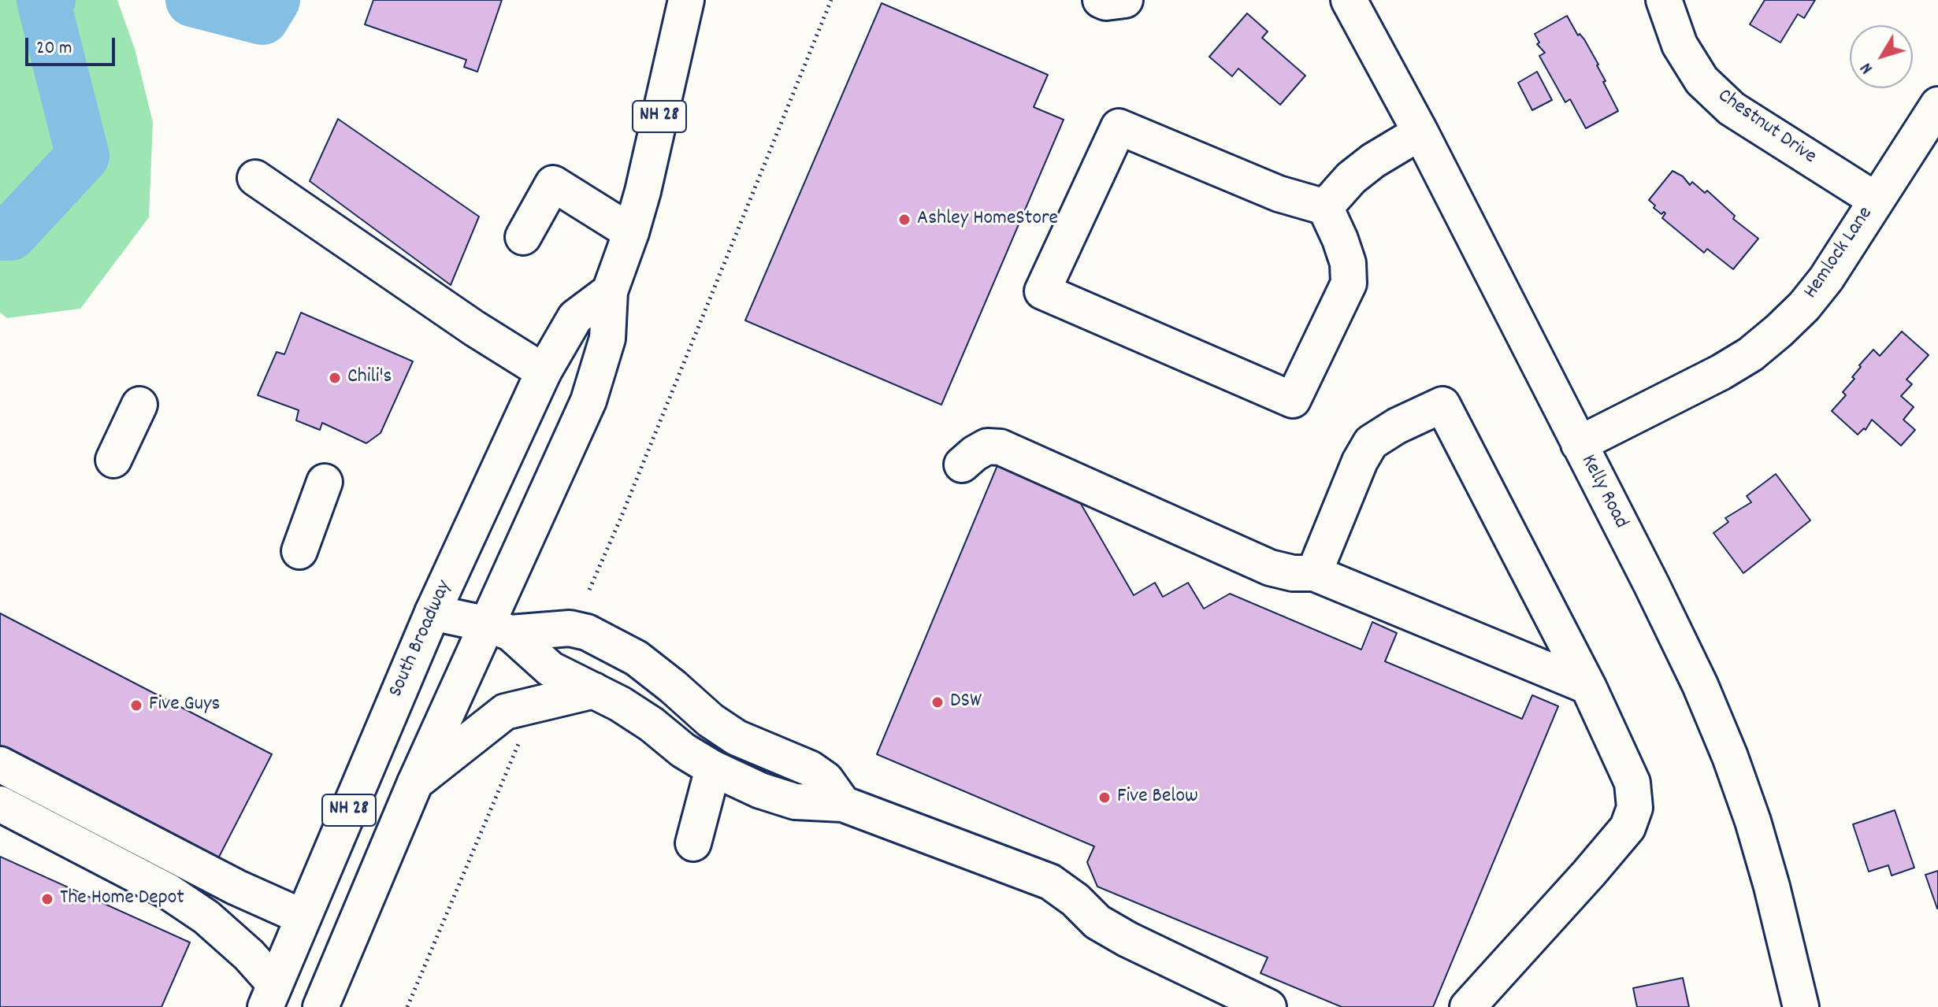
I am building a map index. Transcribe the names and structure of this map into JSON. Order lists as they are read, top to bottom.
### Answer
{
  "streets": {
    "street": [
      "NH 28",
      "Chestnut Drive",
      "Hemlock Lane",
      "Kelly Road",
      "South Broadway"
    ]
  },
  "crossings": [
    ["NH 28", "South Broadway"],
    ["Chestnut Drive", "Hemlock Lane"],
    ["Hemlock Lane", "Kelly Road"]
  ],
  "places": [
    "Ashley HomeStore",
    "Chili's",
    "DSW",
    "Five Guys",
    "Five Below",
    "The Home Depot"
  ],
  "scale_bar": "20 m",
  "north": "bottom left"
}
